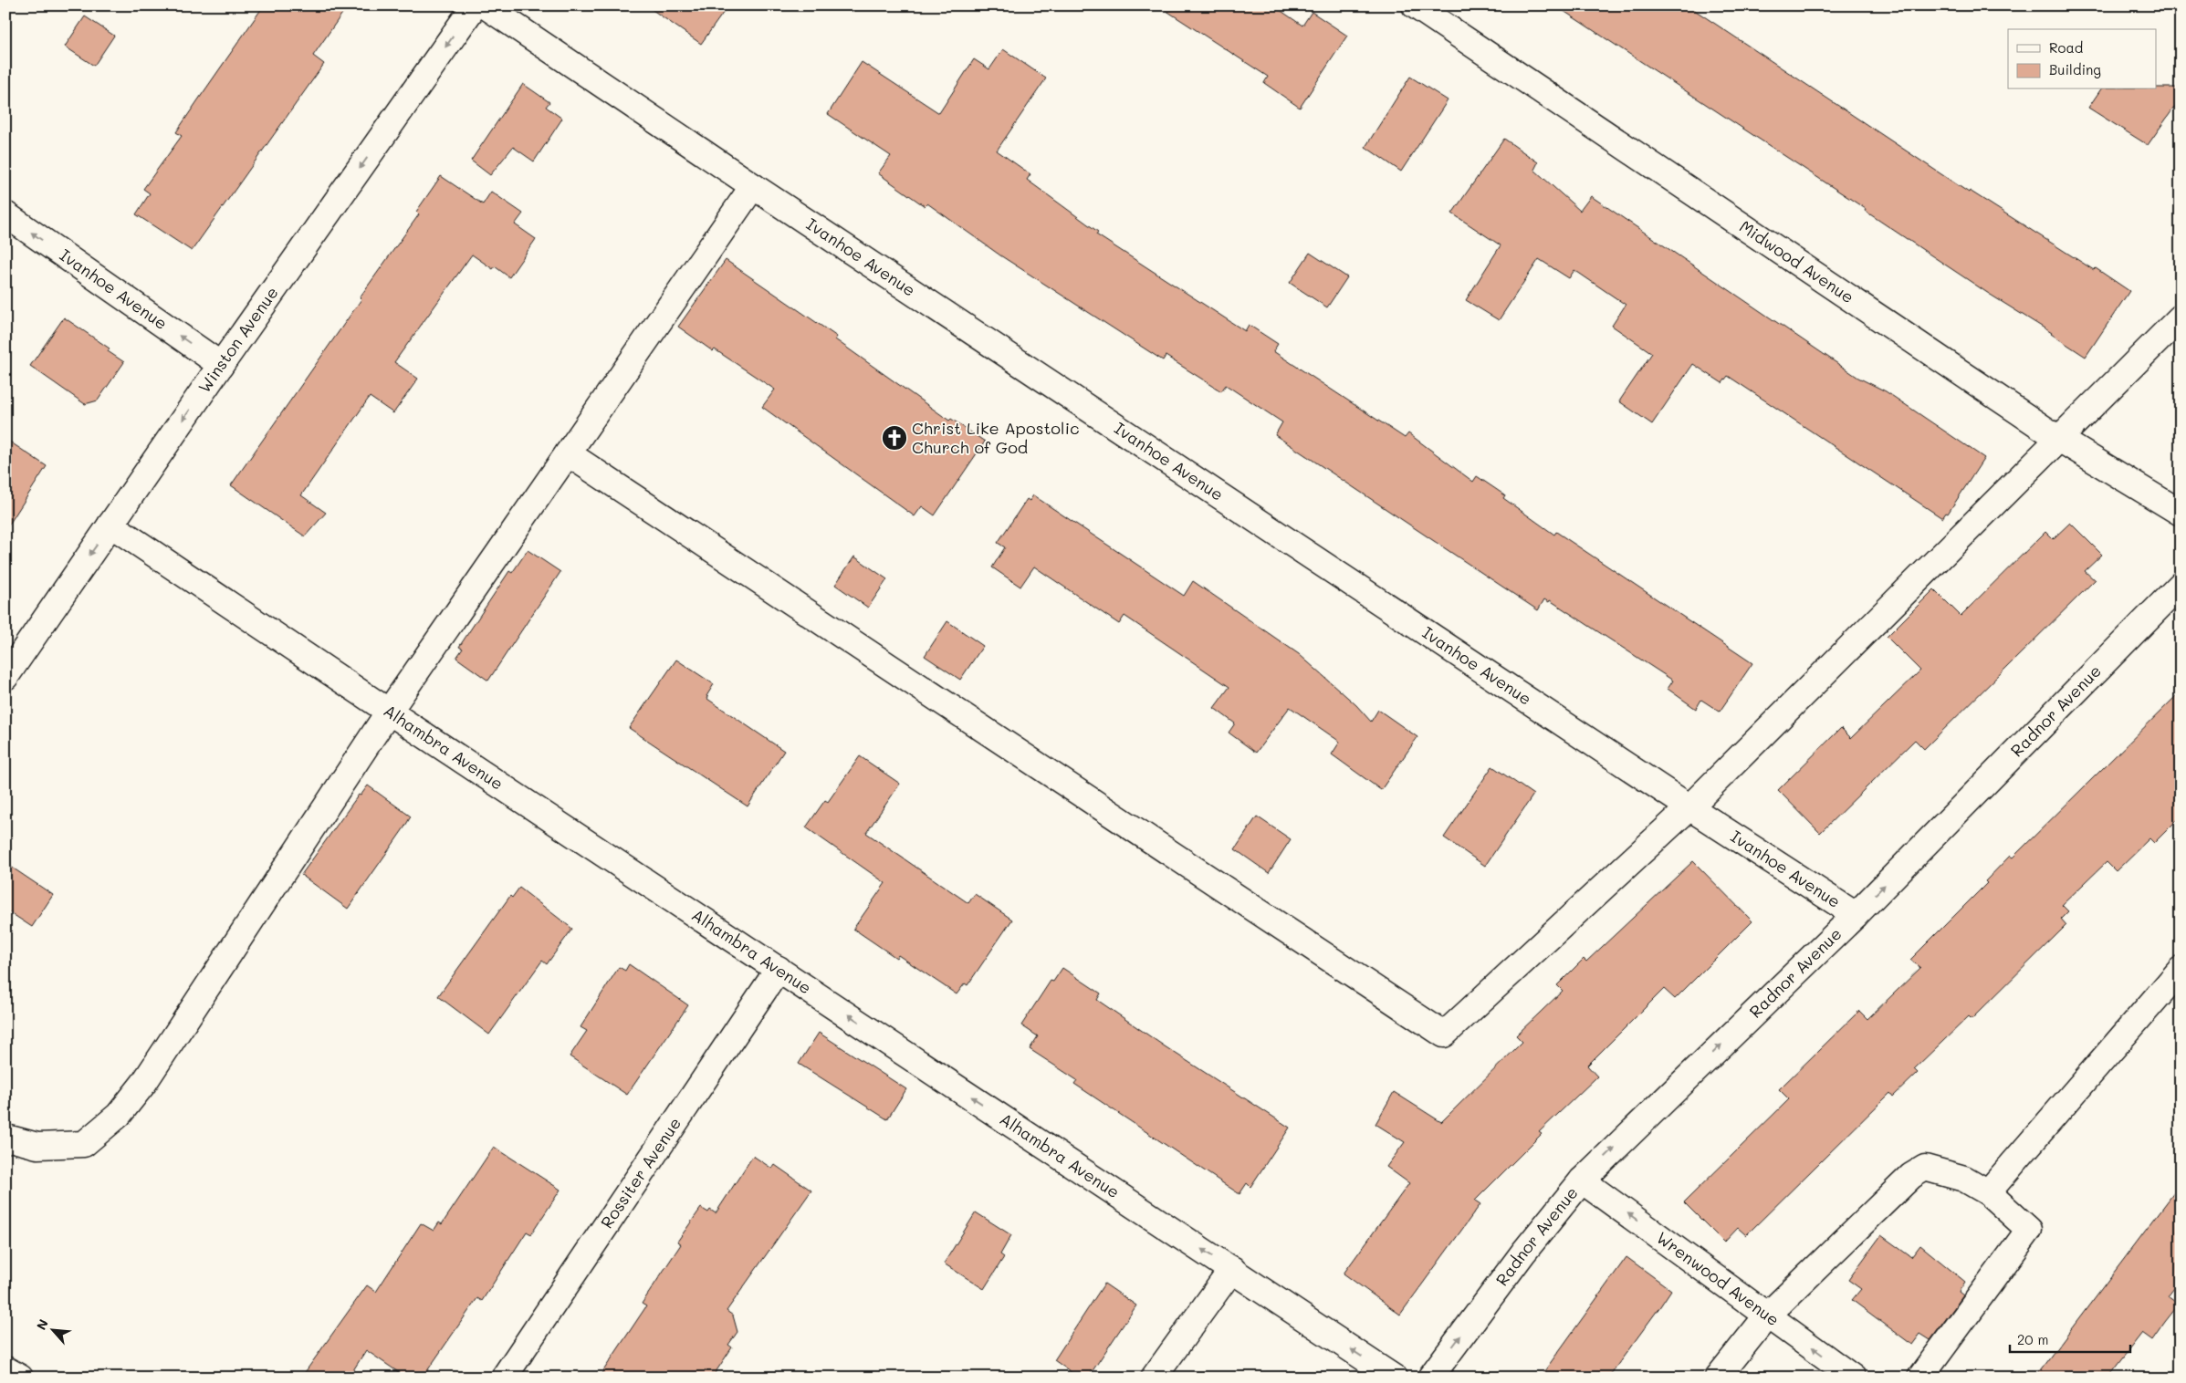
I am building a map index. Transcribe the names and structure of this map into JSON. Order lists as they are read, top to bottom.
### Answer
{
  "streets": {
    "street": [
      "Ivanhoe Avenue",
      "Midwood Avenue",
      "Winston Avenue",
      "Radnor Avenue",
      "Alhambra Avenue",
      "Rossiter Avenue",
      "Wrenwood Avenue"
    ]
  },
  "crossings": [
    ["Ivanhoe Avenue", "Winston Avenue"],
    ["Ivanhoe Avenue", "Radnor Avenue"],
    ["Winston Avenue", "Alhambra Avenue"],
    ["Radnor Avenue", "Wrenwood Avenue"],
    ["Alhambra Avenue", "Rossiter Avenue"]
  ],
  "one_way": ["Winston Avenue", "Alhambra Avenue", "Wrenwood Avenue"],
  "places": {
    "church": ["Christ Like Apostolic Church of God"]
  },
  "legend": ["Road", "Building"],
  "scale_bar": "20 m",
  "north": "top left"
}
